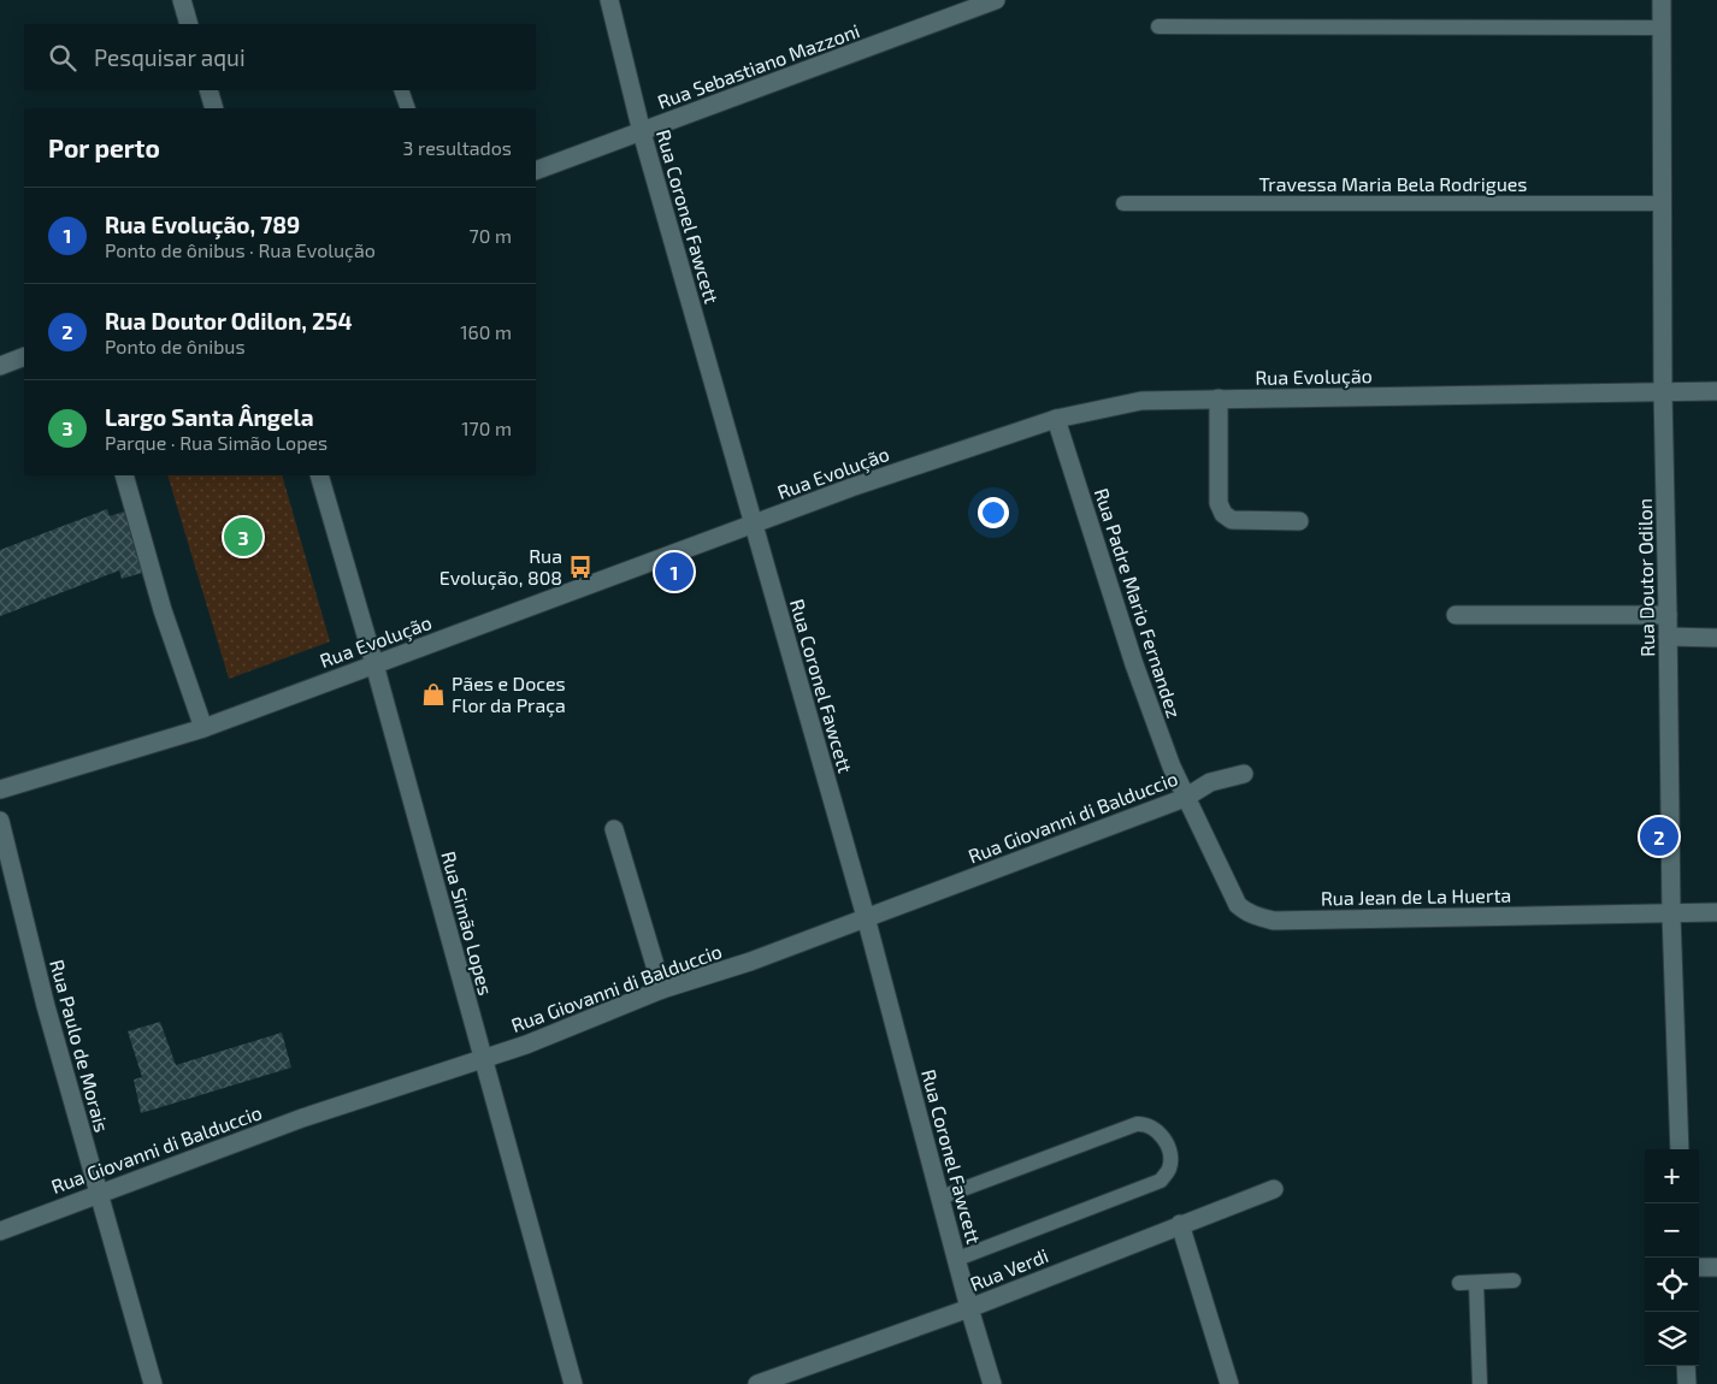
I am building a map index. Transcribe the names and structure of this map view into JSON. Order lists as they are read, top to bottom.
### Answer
{
  "streets": {
    "street": [
      "Rua Sebastiano Mazzoni",
      "Rua Coronel Fawcett",
      "Rua Evolução",
      "Rua Doutor Odilon",
      "Rua Padre Mario Fernandez",
      "Rua Giovanni di Balduccio",
      "Rua Jean de La Huerta",
      "Rua Simão Lopes",
      "Rua Paulo de Morais",
      "Rua Verdi"
    ],
    "lane": ["Travessa Maria Bela Rodrigues"]
  },
  "crossings": [
    ["Rua Sebastiano Mazzoni", "Rua Coronel Fawcett"],
    ["Travessa Maria Bela Rodrigues", "Rua Doutor Odilon"],
    ["Rua Coronel Fawcett", "Rua Evolução"],
    ["Rua Coronel Fawcett", "Rua Giovanni di Balduccio"],
    ["Rua Coronel Fawcett", "Rua Verdi"],
    ["Rua Evolução", "Rua Doutor Odilon"],
    ["Rua Evolução", "Rua Padre Mario Fernandez"],
    ["Rua Evolução", "Rua Simão Lopes"],
    ["Rua Doutor Odilon", "Rua Jean de La Huerta"],
    ["Rua Padre Mario Fernandez", "Rua Giovanni di Balduccio"],
    ["Rua Padre Mario Fernandez", "Rua Jean de La Huerta"],
    ["Rua Giovanni di Balduccio", "Rua Jean de La Huerta"],
    ["Rua Giovanni di Balduccio", "Rua Simão Lopes"],
    ["Rua Giovanni di Balduccio", "Rua Paulo de Morais"]
  ],
  "places": {
    "bus stop": ["Rua Evolução, 808"],
    "shop": ["Pães e Doces Flor da Praça"]
  },
  "page": {
    "search": "Pesquisar aqui",
    "heading": ["Por perto", "3 resultados"],
    "list": [
      {
        "mark": "1",
        "name": "Rua Evolução, 789",
        "note": "Ponto de ônibus · Rua Evolução",
        "value": "70 m"
      },
      {
        "mark": "2",
        "name": "Rua Doutor Odilon, 254",
        "note": "Ponto de ônibus",
        "value": "160 m"
      },
      {
        "mark": "3",
        "name": "Largo Santa Ângela",
        "note": "Parque · Rua Simão Lopes",
        "value": "170 m"
      }
    ],
    "pins": ["3", "1", "2"],
    "map_buttons": ["+", "−"]
  }
}
